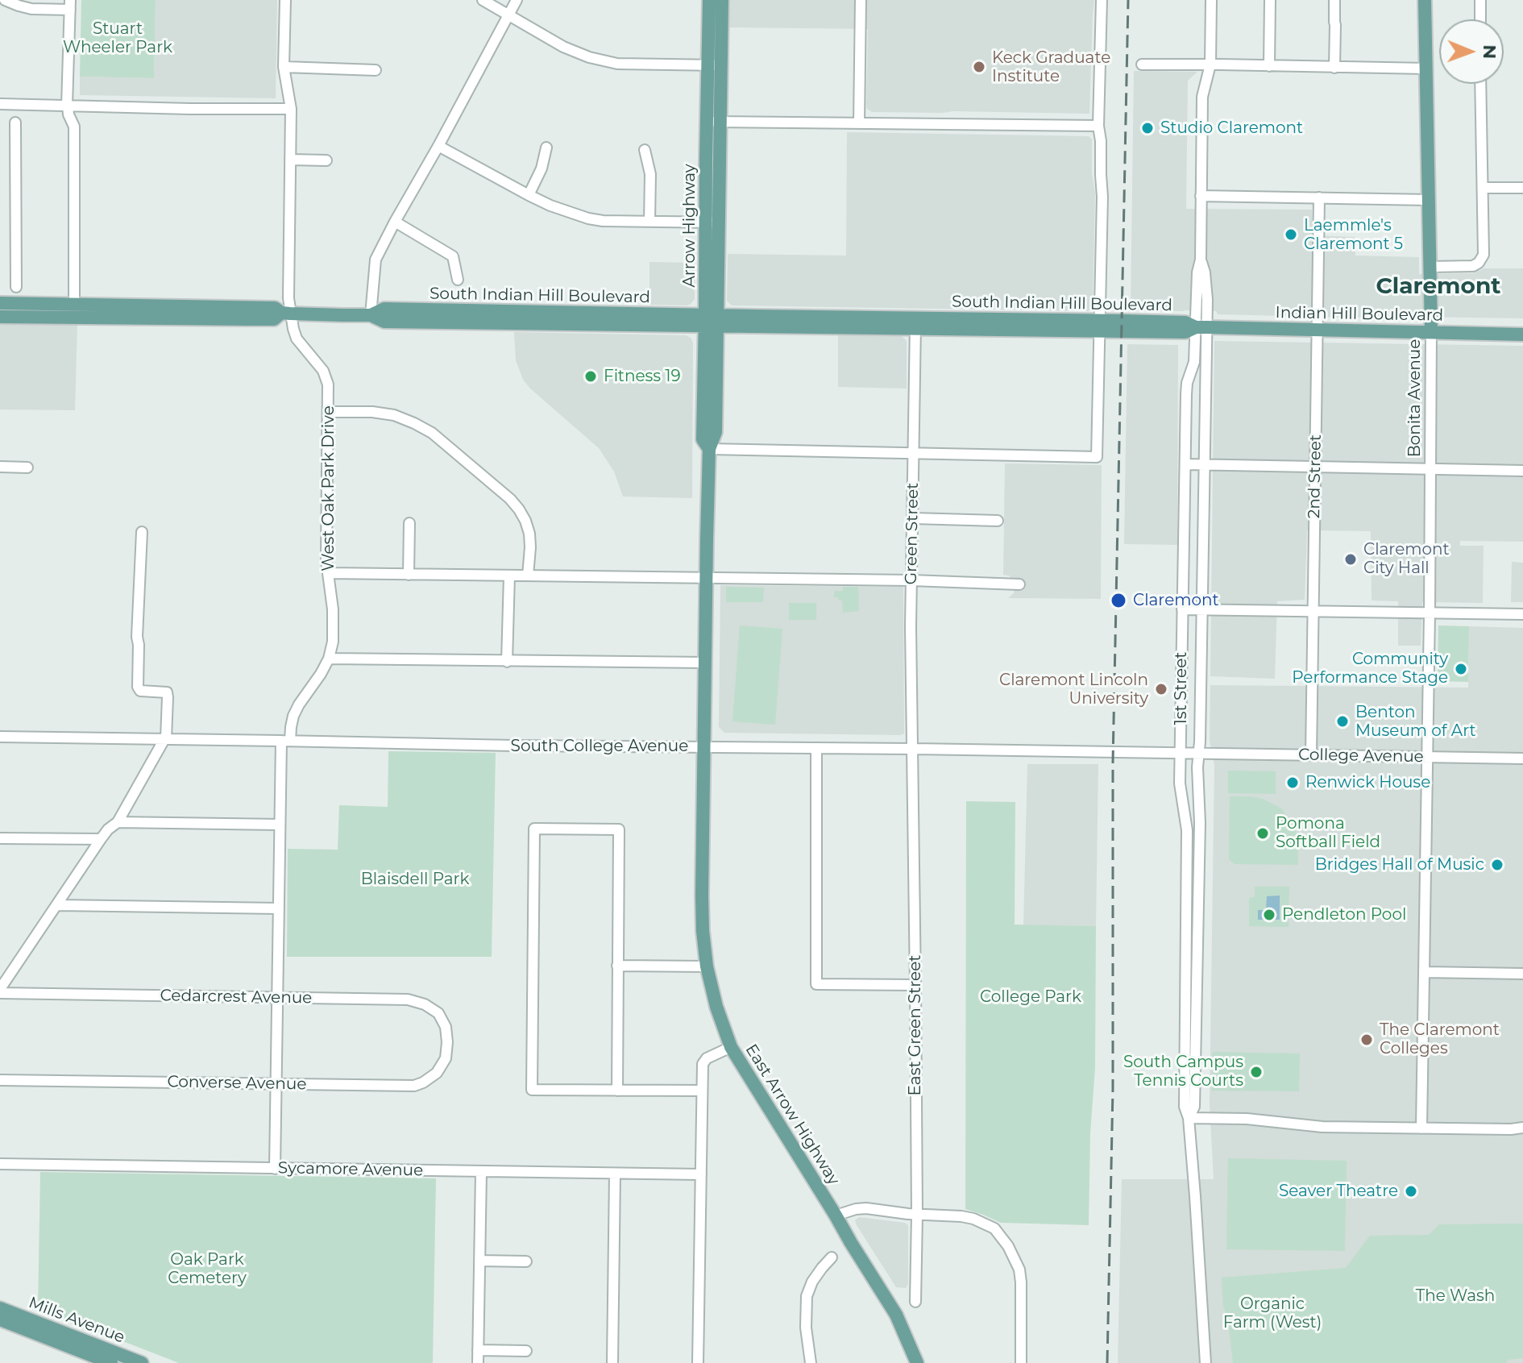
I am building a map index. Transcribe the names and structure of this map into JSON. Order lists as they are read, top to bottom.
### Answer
{
  "streets": {
    "main road": [
      "Arrow Highway",
      "South Indian Hill Boulevard",
      "Indian Hill Boulevard",
      "Bonita Avenue",
      "East Arrow Highway",
      "Mills Avenue"
    ],
    "street": [
      "2nd Street",
      "West Oak Park Drive",
      "Green Street",
      "1st Street",
      "South College Avenue",
      "College Avenue",
      "Cedarcrest Avenue",
      "East Green Street",
      "Converse Avenue",
      "Sycamore Avenue"
    ]
  },
  "crossings": [
    ["Arrow Highway", "South Indian Hill Boulevard"],
    ["Arrow Highway", "South College Avenue"],
    ["Arrow Highway", "East Arrow Highway"],
    ["South Indian Hill Boulevard", "Indian Hill Boulevard"],
    ["South Indian Hill Boulevard", "West Oak Park Drive"],
    ["South Indian Hill Boulevard", "Green Street"],
    ["South Indian Hill Boulevard", "1st Street"],
    ["Indian Hill Boulevard", "Bonita Avenue"],
    ["Indian Hill Boulevard", "2nd Street"],
    ["Indian Hill Boulevard", "1st Street"],
    ["Bonita Avenue", "College Avenue"],
    ["2nd Street", "College Avenue"],
    ["West Oak Park Drive", "South College Avenue"],
    ["West Oak Park Drive", "Cedarcrest Avenue"],
    ["West Oak Park Drive", "Converse Avenue"],
    ["West Oak Park Drive", "Sycamore Avenue"],
    ["Green Street", "South College Avenue"],
    ["Green Street", "East Green Street"],
    ["1st Street", "South College Avenue"],
    ["1st Street", "College Avenue"],
    ["South College Avenue", "College Avenue"],
    ["South College Avenue", "East Green Street"],
    ["South College Avenue", "East Arrow Highway"],
    ["Cedarcrest Avenue", "Converse Avenue"]
  ],
  "districts": ["Claremont"],
  "parks": [
    "Stuart Wheeler Park",
    "Blaisdell Park",
    "College Park",
    "Oak Park Cemetery",
    "The Wash",
    "Organic Farm (West)"
  ],
  "places": [
    "Keck Graduate Institute",
    "Studio Claremont",
    "Laemmle's Claremont 5",
    "Fitness 19",
    "Claremont City Hall",
    "Claremont",
    "Community Performance Stage",
    "Claremont Lincoln University",
    "Benton Museum of Art",
    "Renwick House",
    "Pomona Softball Field",
    "Bridges Hall of Music",
    "Pendleton Pool",
    "The Claremont Colleges",
    "South Campus Tennis Courts",
    "Seaver Theatre"
  ],
  "north": "right"
}
